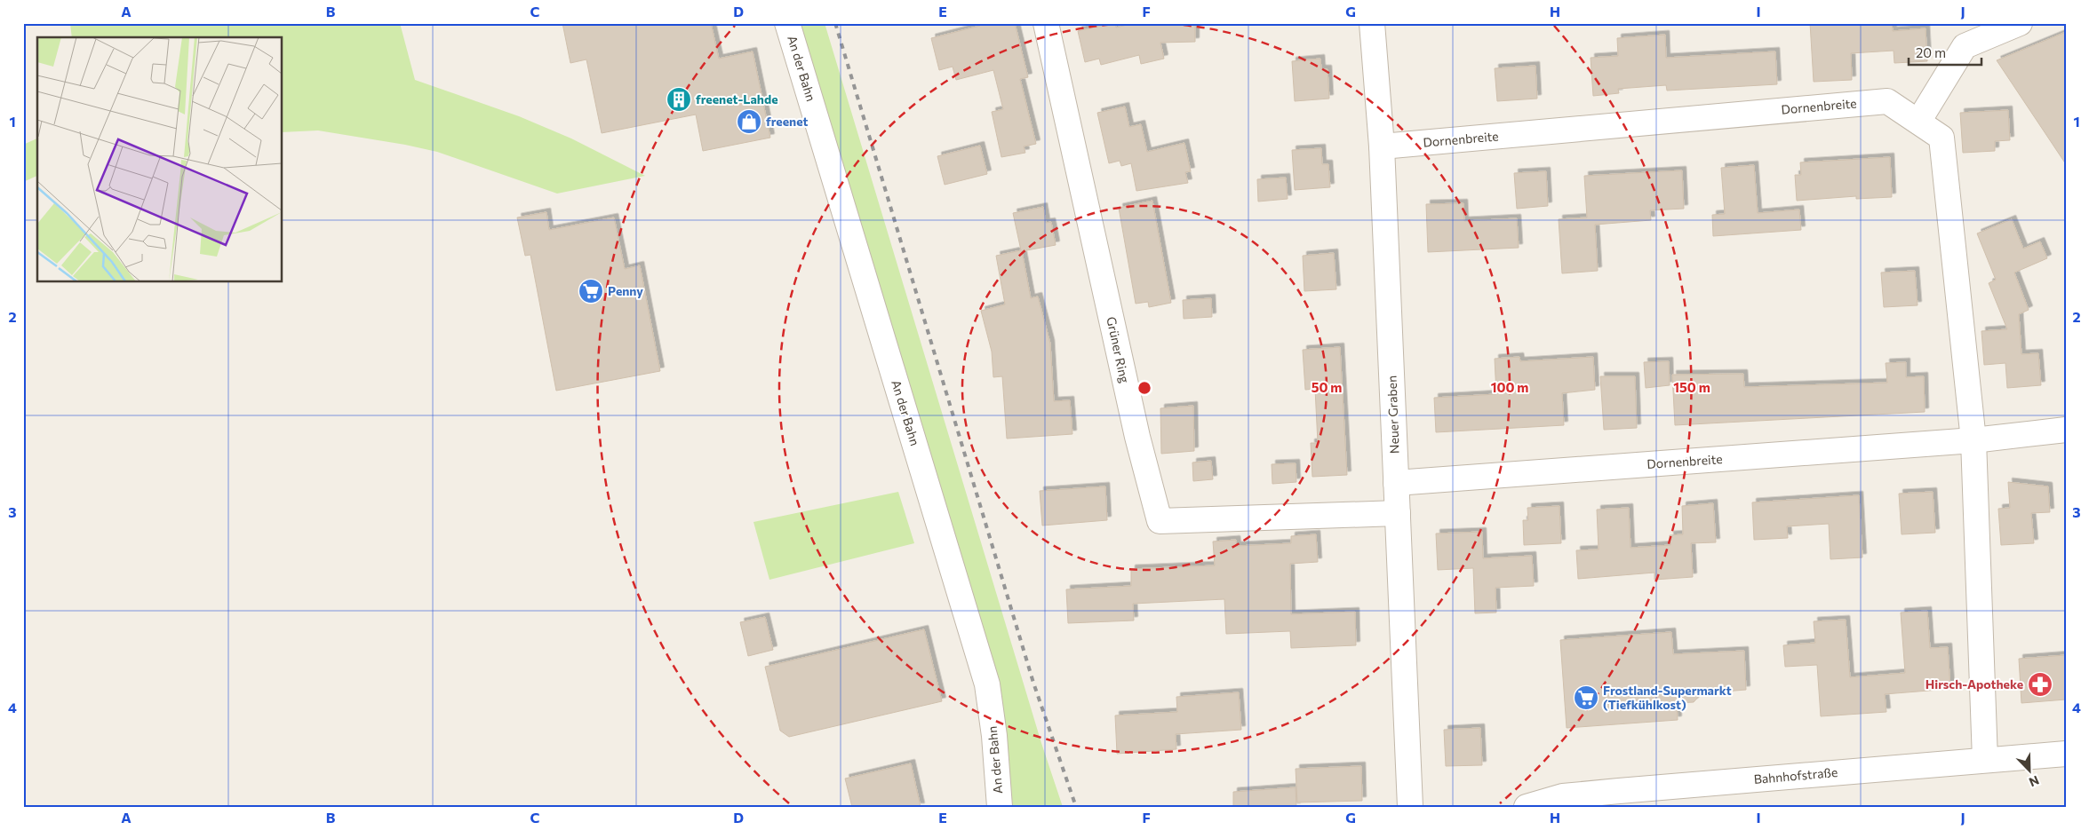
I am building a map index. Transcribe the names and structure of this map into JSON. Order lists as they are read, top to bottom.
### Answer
{
  "streets": {
    "street": [
      "An der Bahn",
      "Dornenbreite",
      "Grüner Ring",
      "Neuer Graben",
      "Bahnhofstraße"
    ]
  },
  "crossings": [
    ["Dornenbreite", "Neuer Graben"],
    ["Dornenbreite", "Bahnhofstraße"],
    ["Grüner Ring", "Neuer Graben"]
  ],
  "places": {
    "building": ["freenet-Lahde"],
    "shop": ["freenet"],
    "supermarket": ["Penny", "Frostland-Supermarkt (Tiefkühlkost)"],
    "pharmacy": ["Hirsch-Apotheke"]
  },
  "scale_bar": "20 m",
  "north": "bottom right",
  "grid": {
    "columns": [
      "A",
      "B",
      "C",
      "D",
      "E",
      "F",
      "G",
      "H",
      "I",
      "J"
    ],
    "rows": [
      "1",
      "2",
      "3",
      "4"
    ]
  },
  "rings": ["50 m", "100 m", "150 m"]
}
